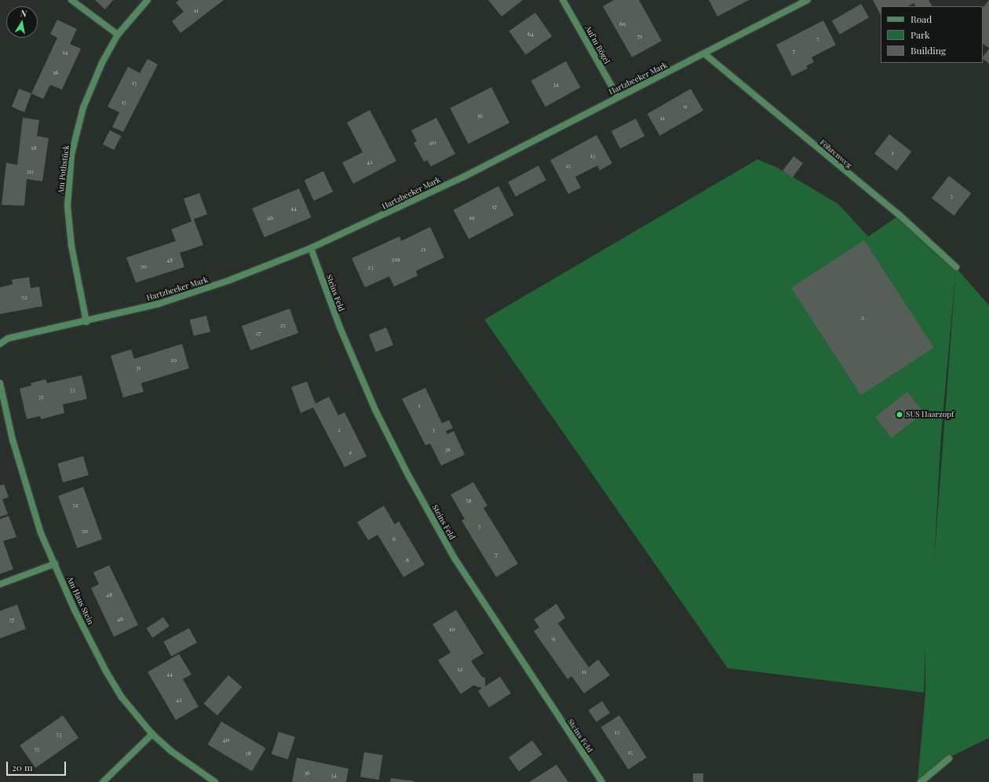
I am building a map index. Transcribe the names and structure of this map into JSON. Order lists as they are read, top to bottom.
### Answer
{
  "streets": {
    "street": [
      "Auf'm Bögel",
      "Hartzbeeker Mark",
      "Föhrenweg",
      "Am Pothstück",
      "Steins Feld",
      "Am Haus Stein"
    ]
  },
  "crossings": [
    ["Auf'm Bögel", "Hartzbeeker Mark"],
    ["Hartzbeeker Mark", "Föhrenweg"],
    ["Hartzbeeker Mark", "Am Pothstück"],
    ["Hartzbeeker Mark", "Steins Feld"]
  ],
  "places": ["SUS Haarzopf"],
  "house_numbers": [
    "11",
    "69",
    "64",
    "71",
    "5",
    "7",
    "14",
    "16",
    "13",
    "34",
    "15",
    "9",
    "36",
    "11",
    "40",
    "18",
    "1",
    "13",
    "42",
    "15",
    "20",
    "3",
    "17",
    "44",
    "46",
    "19",
    "21",
    "21a",
    "48",
    "50",
    "23",
    "52",
    "2",
    "25",
    "27",
    "29",
    "31",
    "33",
    "35",
    "1",
    "2",
    "3",
    "3a",
    "4",
    "5a",
    "52",
    "5",
    "50",
    "6",
    "7",
    "8",
    "48",
    "46",
    "57",
    "10",
    "9",
    "12",
    "11",
    "44",
    "42",
    "13",
    "53",
    "40",
    "55",
    "15",
    "38",
    "36",
    "34"
  ],
  "legend": ["Road", "Park", "Building"],
  "scale_bar": "20 m",
  "north": "top"
}
